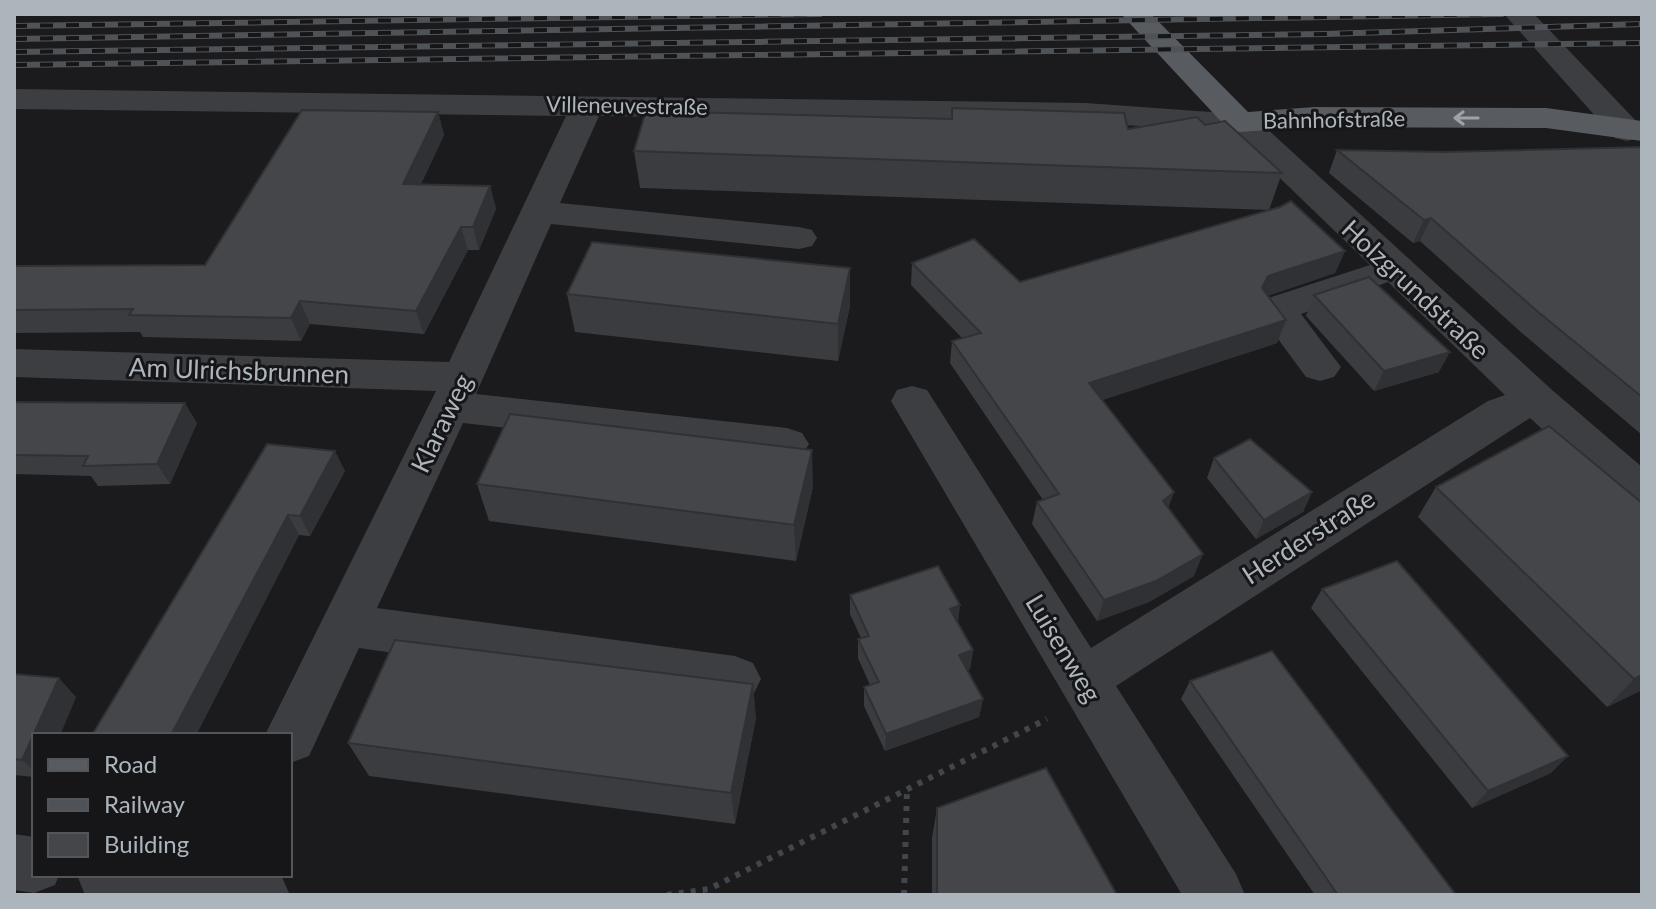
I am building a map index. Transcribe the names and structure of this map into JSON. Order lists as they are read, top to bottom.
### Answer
{
  "streets": {
    "main road": ["Bahnhofstraße", "Holzgrundstraße"],
    "street": [
      "Villeneuvestraße",
      "Am Ulrichsbrunnen",
      "Klaraweg",
      "Herderstraße",
      "Luisenweg"
    ]
  },
  "crossings": [
    ["Villeneuvestraße", "Bahnhofstraße"],
    ["Villeneuvestraße", "Holzgrundstraße"],
    ["Villeneuvestraße", "Klaraweg"],
    ["Bahnhofstraße", "Holzgrundstraße"],
    ["Holzgrundstraße", "Herderstraße"],
    ["Am Ulrichsbrunnen", "Klaraweg"],
    ["Herderstraße", "Luisenweg"]
  ],
  "legend": ["Road", "Railway", "Building"]
}
